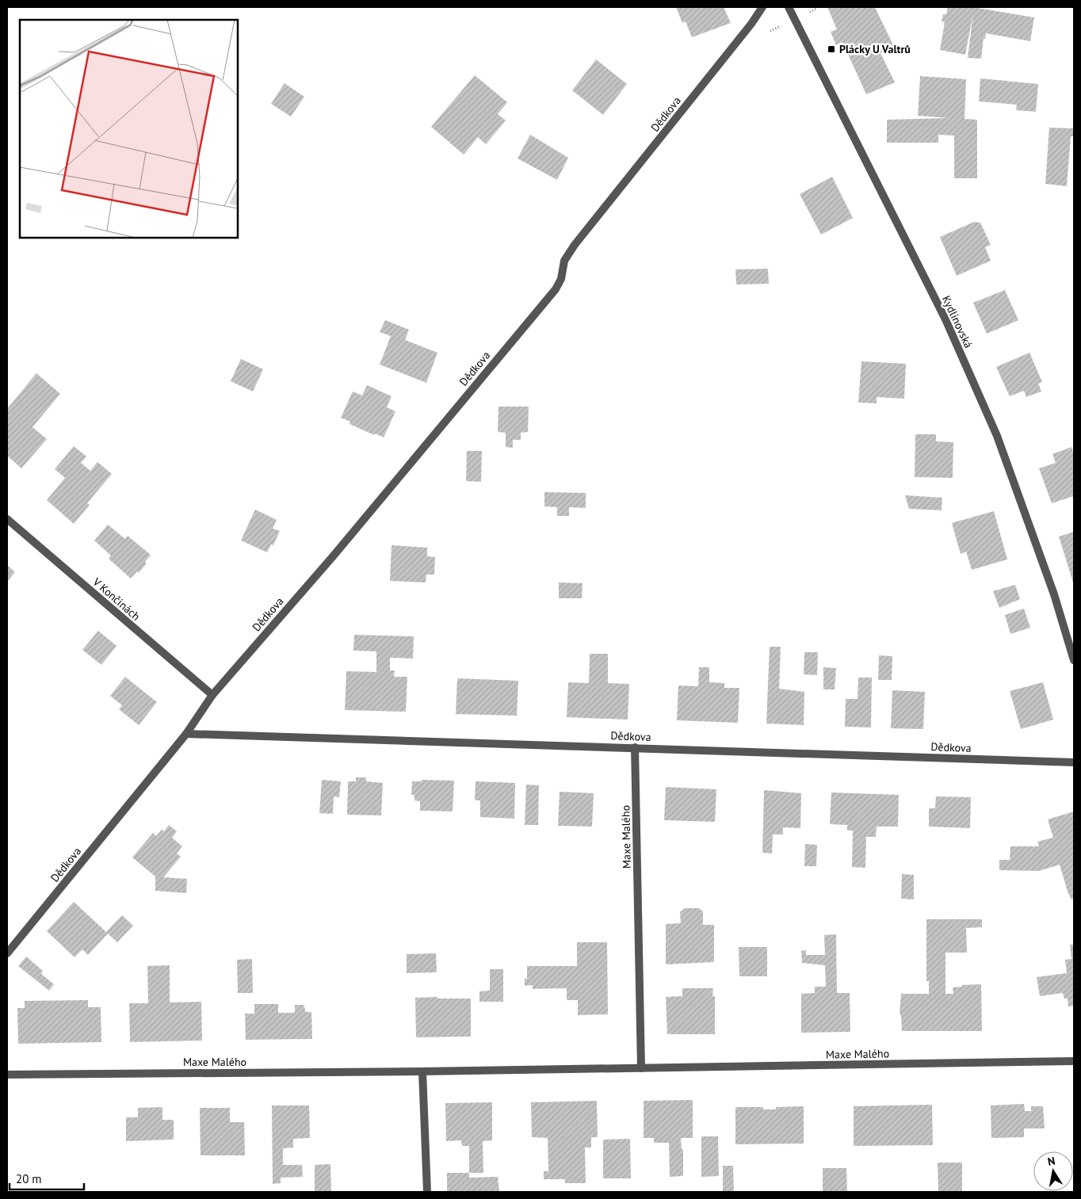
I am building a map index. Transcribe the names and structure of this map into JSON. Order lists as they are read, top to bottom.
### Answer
{
  "streets": {
    "street": [
      "Dědkova",
      "Kydlinovská",
      "V Končinách",
      "Maxe Malého"
    ]
  },
  "crossings": [
    ["Dědkova", "V Končinách"],
    ["Dědkova", "Maxe Malého"]
  ],
  "places": {
    "transit": ["Plácky U Valtrů"]
  },
  "scale_bar": "20 m",
  "north": "top"
}
